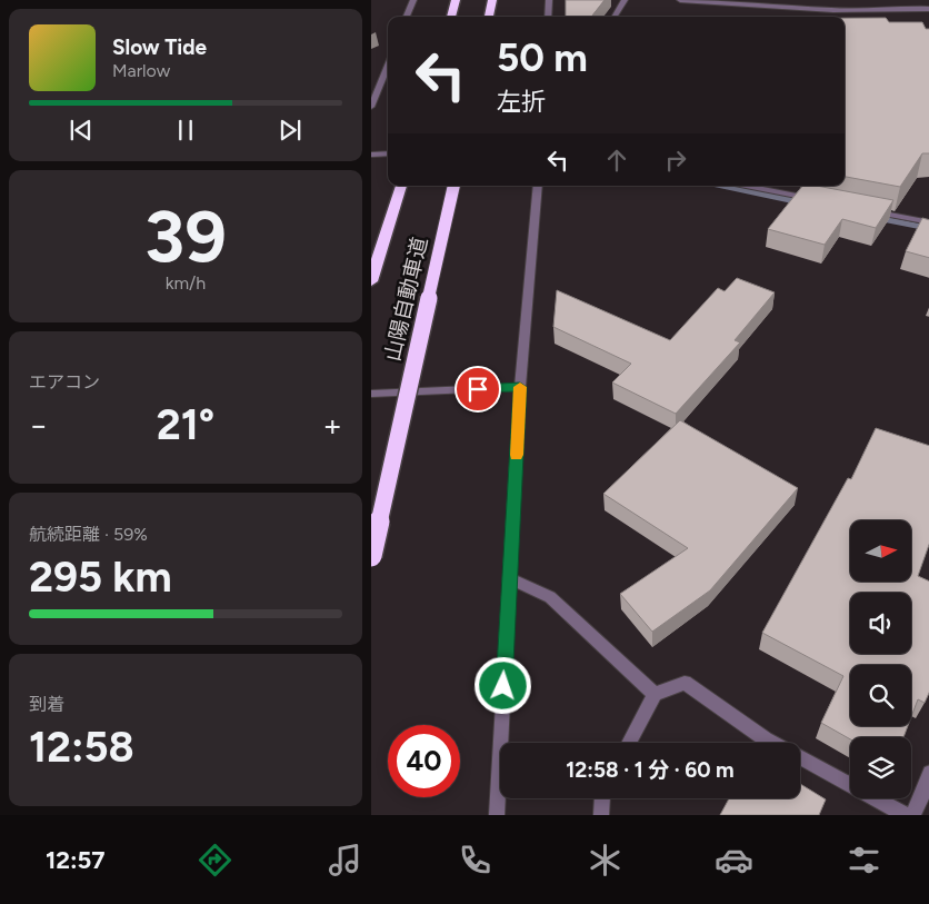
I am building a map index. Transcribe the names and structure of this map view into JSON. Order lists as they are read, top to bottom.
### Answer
{
  "streets": {
    "highway": ["山陽自動車道"]
  },
  "north": "right",
  "page": {
    "turn": ["50 m", "左折"],
    "song": ["Slow Tide", "Marlow"],
    "tile": [
      ["39", "km/h"],
      "エアコン",
      ["航続距離 · 59%", "295 km"],
      ["到着", "12:58"]
    ],
    "heat": ["−", "21°", "+"],
    "limit": "40",
    "trip": "12:58 · 1 分 · 60 m",
    "tabs": "12:57"
  }
}
